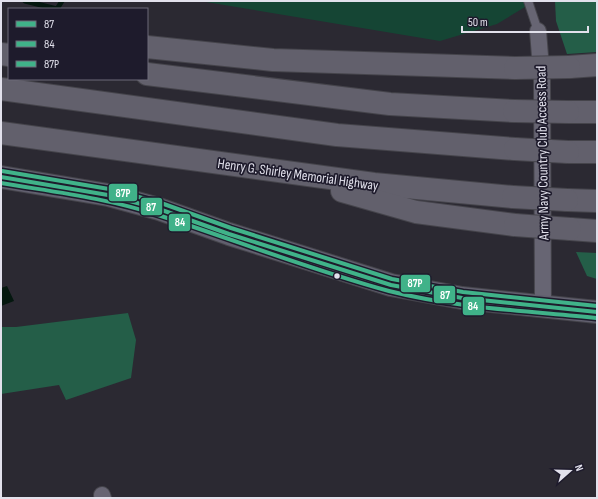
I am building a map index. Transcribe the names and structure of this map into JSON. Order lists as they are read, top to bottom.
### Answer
{
  "streets": {
    "highway": ["Henry G. Shirley Memorial Highway"],
    "street": ["Army Navy Country Club Access Road"]
  },
  "lines": ["transit line 87P", "transit line 87", "transit line 84"],
  "legend": ["87", "84", "87P"],
  "scale_bar": "50 m",
  "north": "right"
}
